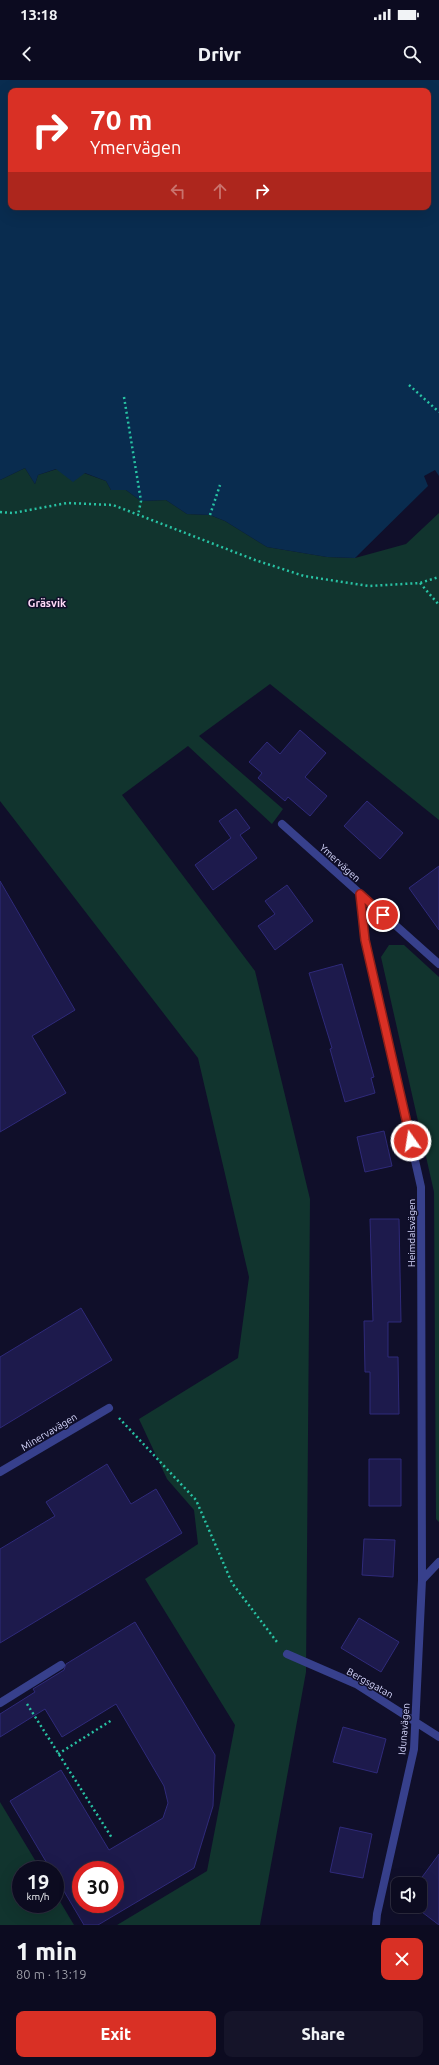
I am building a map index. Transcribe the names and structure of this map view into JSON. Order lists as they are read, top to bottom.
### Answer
{
  "streets": {
    "street": [
      "Ymervägen",
      "Heimdalsvägen",
      "Minervavägen",
      "Bergsgatan",
      "Idunavägen"
    ]
  },
  "crossings": [
    ["Ymervägen", "Heimdalsvägen"],
    ["Heimdalsvägen", "Idunavägen"],
    ["Bergsgatan", "Idunavägen"]
  ],
  "districts": ["Gräsvik"],
  "page": {
    "status": "13:18",
    "header": "Drivr",
    "turn": ["70 m", "Ymervägen"],
    "speed": "19 km/h",
    "limit": "30",
    "heading": ["1 min", "80 m · 13:19"],
    "buttons": ["Exit", "Share"]
  }
}
